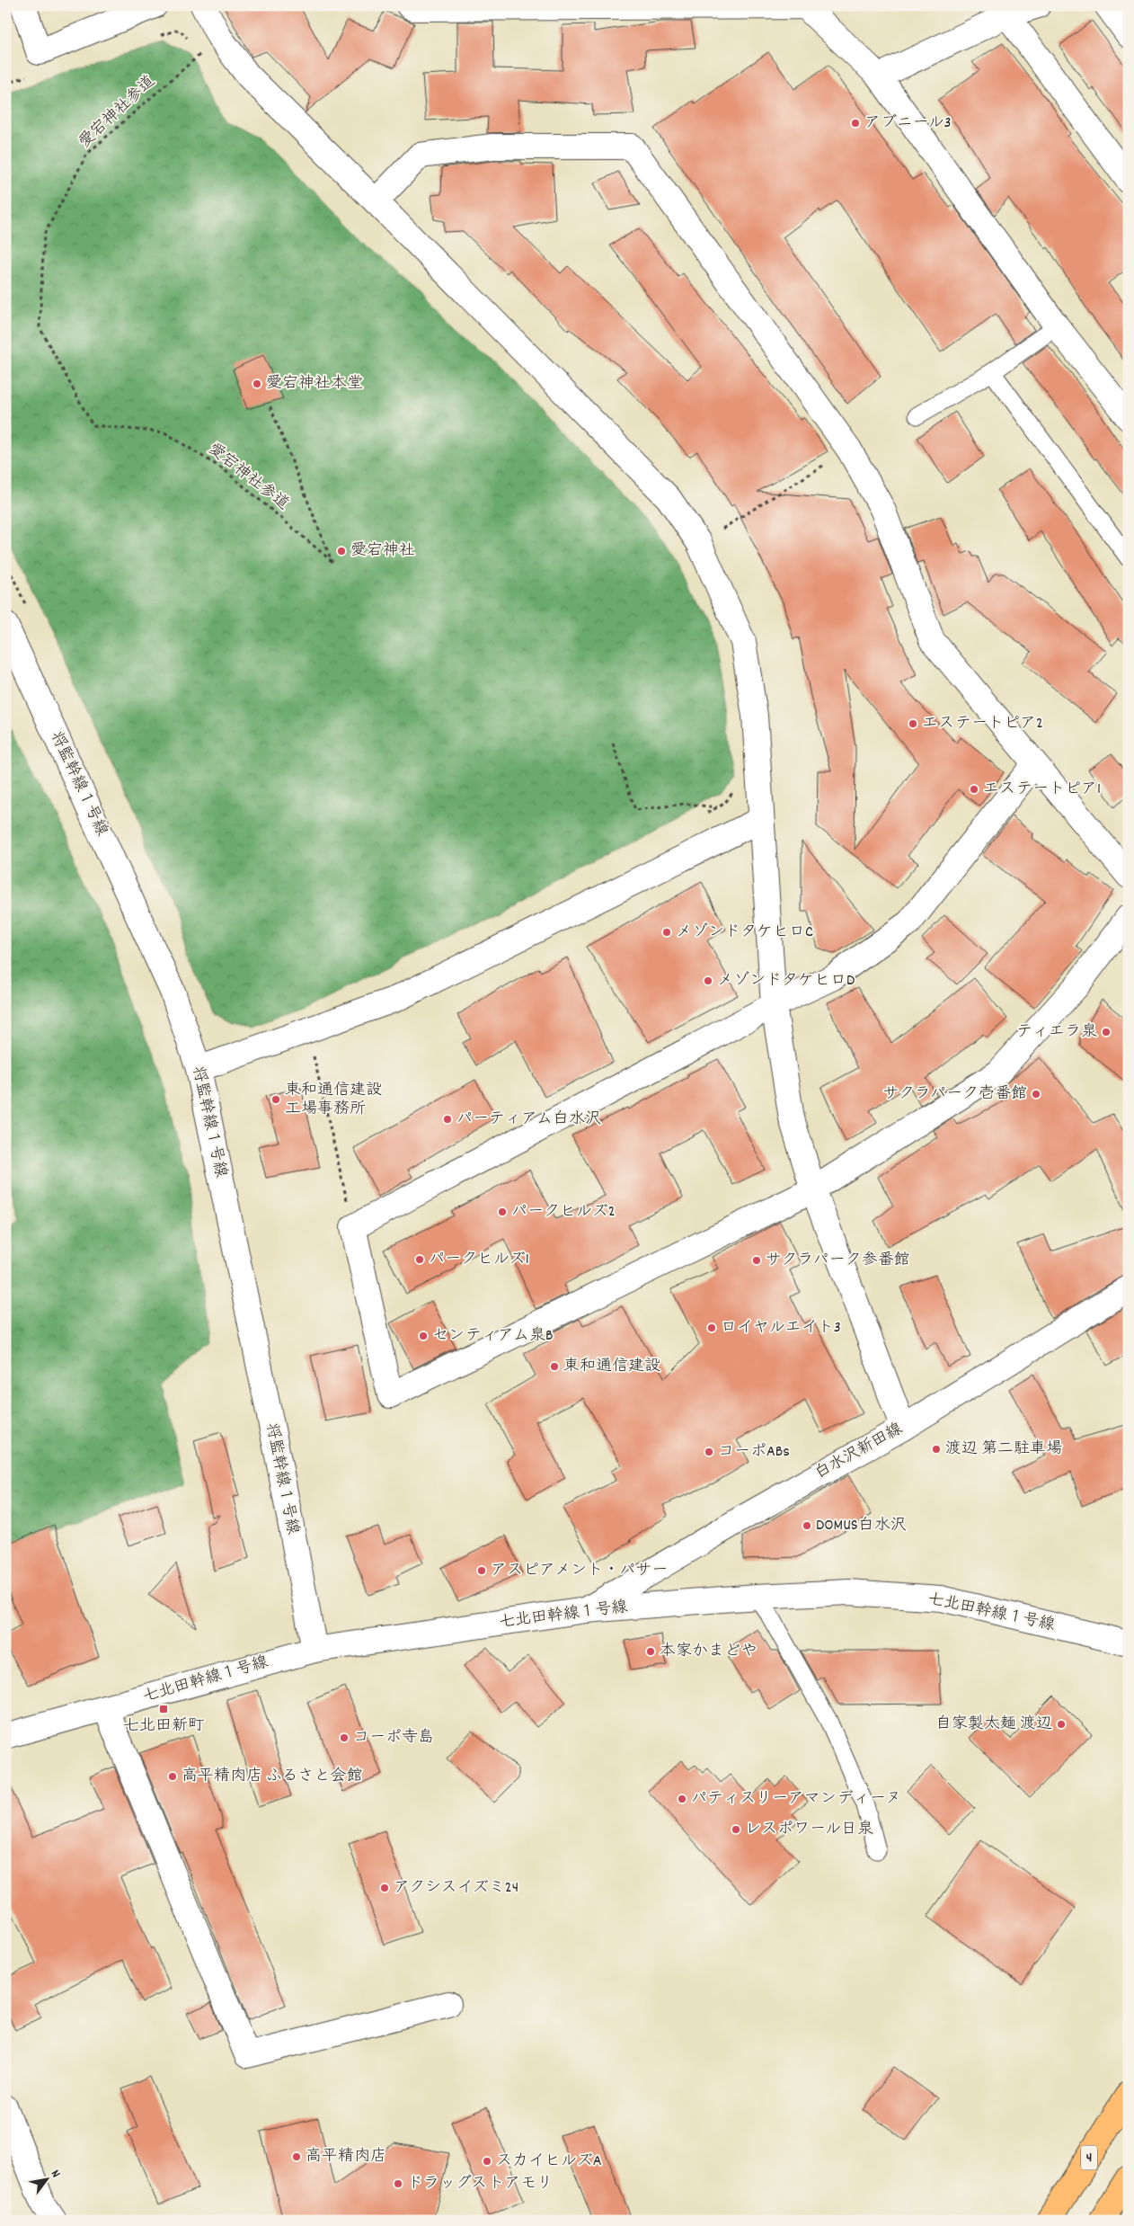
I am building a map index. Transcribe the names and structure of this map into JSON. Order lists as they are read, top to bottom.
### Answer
{
  "streets": {
    "highway": ["4"],
    "street": ["将監幹線１号線", "白水沢新田線", "七北田幹線１号線"],
    "path": ["愛宕神社参道"]
  },
  "crossings": [
    ["将監幹線１号線", "七北田幹線１号線"],
    ["白水沢新田線", "七北田幹線１号線"]
  ],
  "places": {
    "other": [
      "アブニール3",
      "愛宕神社本堂",
      "愛宕神社",
      "エステートピア2",
      "エステートピア1",
      "メゾンドタケヒロC",
      "メゾンドタケヒロD",
      "ティエラ泉",
      "サクラパーク壱番館",
      "東和通信建設 工場事務所",
      "パーティアム白水沢",
      "パークヒルズ2",
      "パークヒルズ1",
      "サクラパーク参番館",
      "ロイヤルエイト3",
      "センティアム泉B",
      "東和通信建設",
      "渡辺 第二駐車場",
      "コーポABs",
      "DOMUS白水沢",
      "アスピアメント・パサー",
      "本家かまどや",
      "自家製太麺 渡辺",
      "コーポ寺島",
      "高平精肉店 ふるさと会館",
      "パティスリーアマンディーヌ",
      "レスポワール日泉",
      "アクシスイズミ24",
      "高平精肉店",
      "スカイヒルズA",
      "ドラッグストアモリ"
    ],
    "transit": ["七北田新町"]
  },
  "north": "top right"
}
